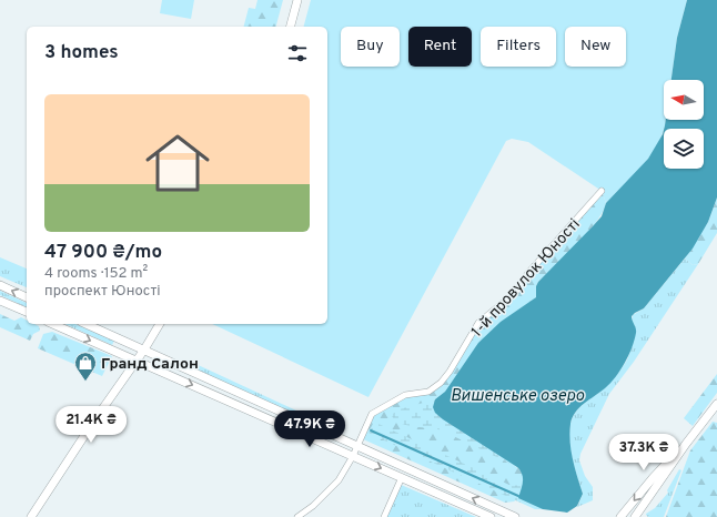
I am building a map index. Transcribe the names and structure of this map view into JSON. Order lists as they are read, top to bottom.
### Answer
{
  "streets": {
    "street": ["1-й провулок Юності"]
  },
  "water": ["Вишенське озеро"],
  "places": {
    "shop": ["Гранд Салон"]
  },
  "north": "left",
  "page": {
    "chip": [
      "Buy",
      "Rent",
      "Filters",
      "New"
    ],
    "heading": "3 homes",
    "list": [
      {
        "name": "47 900 ₴/mo",
        "note": "4 rooms · 152 m² · проспект Юності"
      }
    ],
    "price": ["21.4K ₴", "47.9K ₴", "37.3K ₴"]
  }
}
